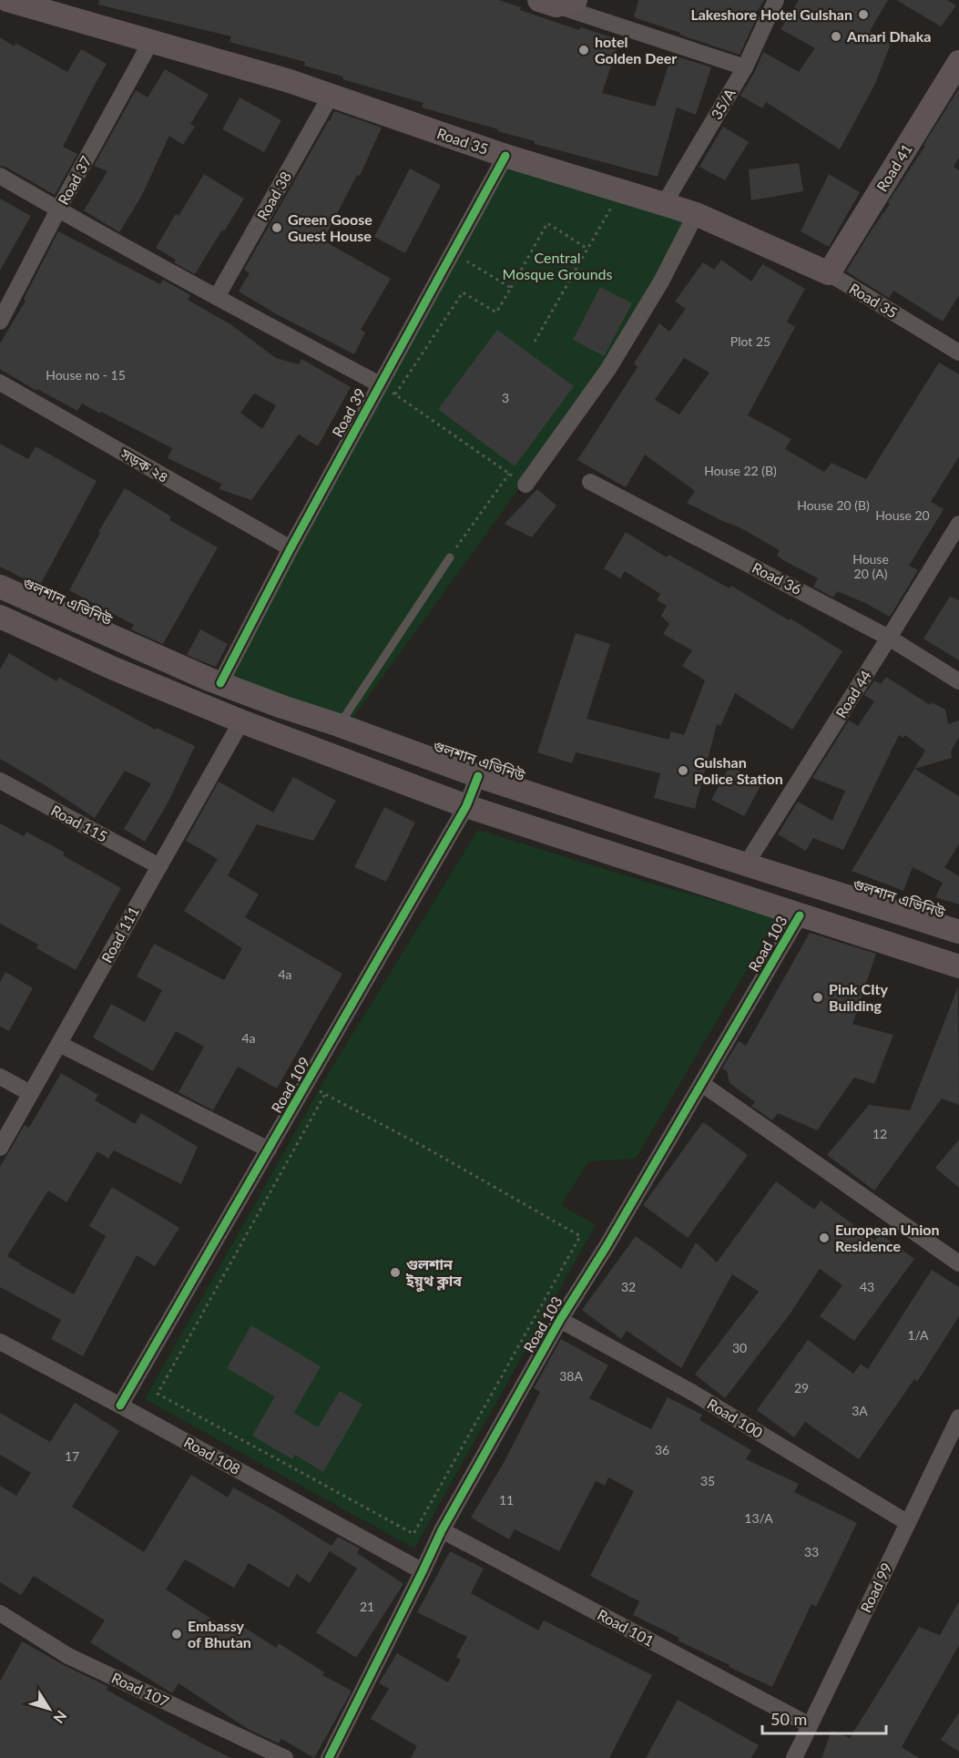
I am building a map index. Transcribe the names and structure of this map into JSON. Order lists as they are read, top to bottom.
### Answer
{
  "streets": {
    "main road": ["Road 35", "Road 41", "গুলশান এভিনিউ"],
    "street": [
      "35/A",
      "Road 37",
      "Road 38",
      "Road 39",
      "সড়ক ২৪",
      "Road 36",
      "Road 44",
      "Road 115",
      "Road 111",
      "Road 103",
      "Road 109",
      "Road 100",
      "Road 108",
      "Road 99",
      "Road 101",
      "Road 107"
    ]
  },
  "crossings": [
    ["35/A", "Road 35"],
    ["Road 35", "Road 41"],
    ["Road 35", "Road 37"],
    ["Road 35", "Road 38"],
    ["Road 35", "Road 39"],
    ["Road 39", "সড়ক ২৪"],
    ["Road 39", "গুলশান এভিনিউ"],
    ["Road 36", "Road 44"],
    ["গুলশান এভিনিউ", "Road 44"],
    ["গুলশান এভিনিউ", "Road 109"],
    ["Road 115", "Road 111"],
    ["Road 103", "Road 100"],
    ["Road 103", "Road 108"],
    ["Road 103", "Road 101"],
    ["Road 109", "Road 108"],
    ["Road 100", "Road 99"],
    ["Road 99", "Road 101"]
  ],
  "parks": ["Central Mosque Grounds"],
  "places": [
    "Lakeshore Hotel Gulshan",
    "Amari Dhaka",
    "hotel Golden Deer",
    "Green Goose Guest House",
    "Gulshan Police Station",
    "Pink CIty Building",
    "European Union Residence",
    "গুলশান ইয়ুথ ক্লাব",
    "Embassy of Bhutan"
  ],
  "house_numbers": [
    "Plot 25",
    "House no - 15",
    "3",
    "House 22 (B)",
    "House 20 (B)",
    "House 20",
    "House 20 (A)",
    "4a",
    "4a",
    "12",
    "32",
    "43",
    "1/A",
    "30",
    "38A",
    "29",
    "3A",
    "36",
    "17",
    "35",
    "11",
    "13/A",
    "33",
    "21"
  ],
  "scale_bar": "50 m",
  "north": "bottom right"
}
